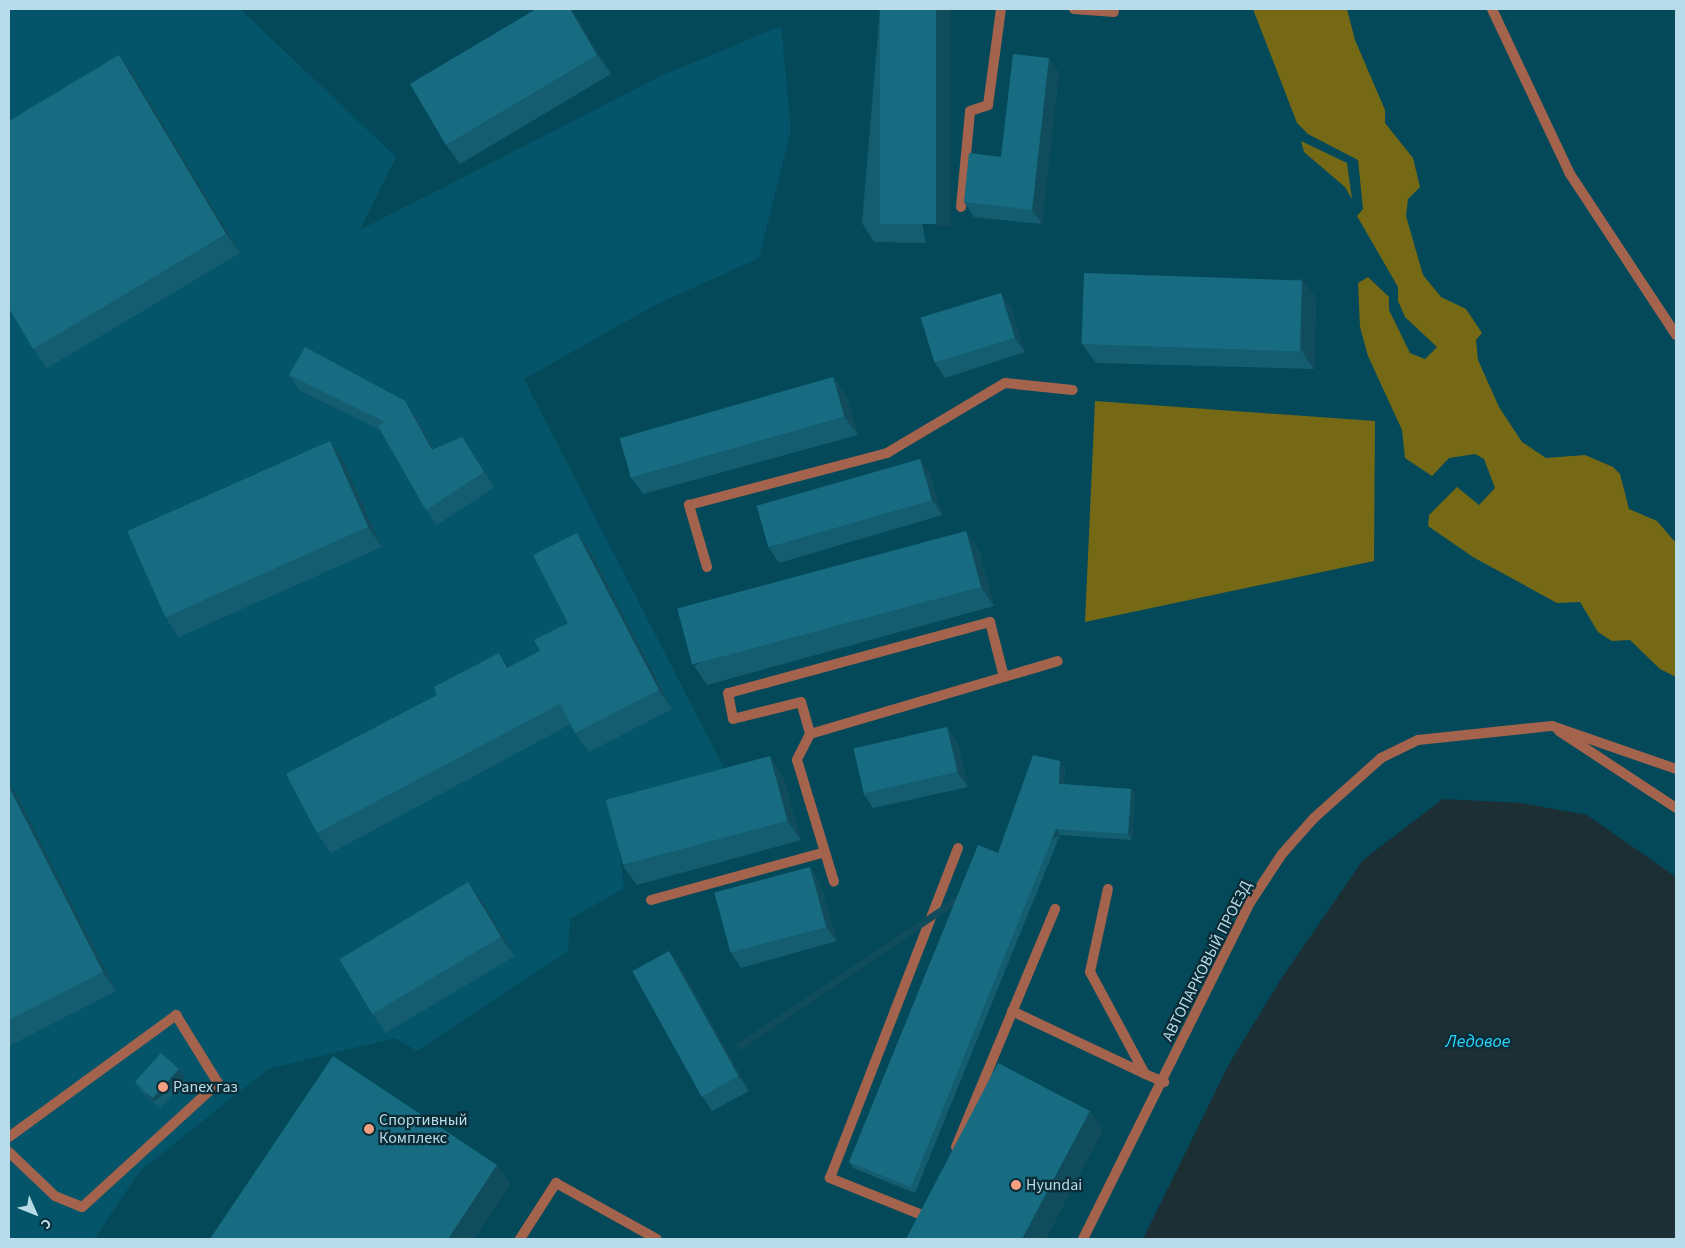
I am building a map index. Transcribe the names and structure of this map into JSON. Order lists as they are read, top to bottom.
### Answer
{
  "streets": {
    "street": ["АВТОПАРКОВЫЙ ПРОЕЗД"]
  },
  "water": ["Ледовое"],
  "places": ["Panex газ", "Спортивный Комплекс", "Hyundai"],
  "north": "bottom right"
}
